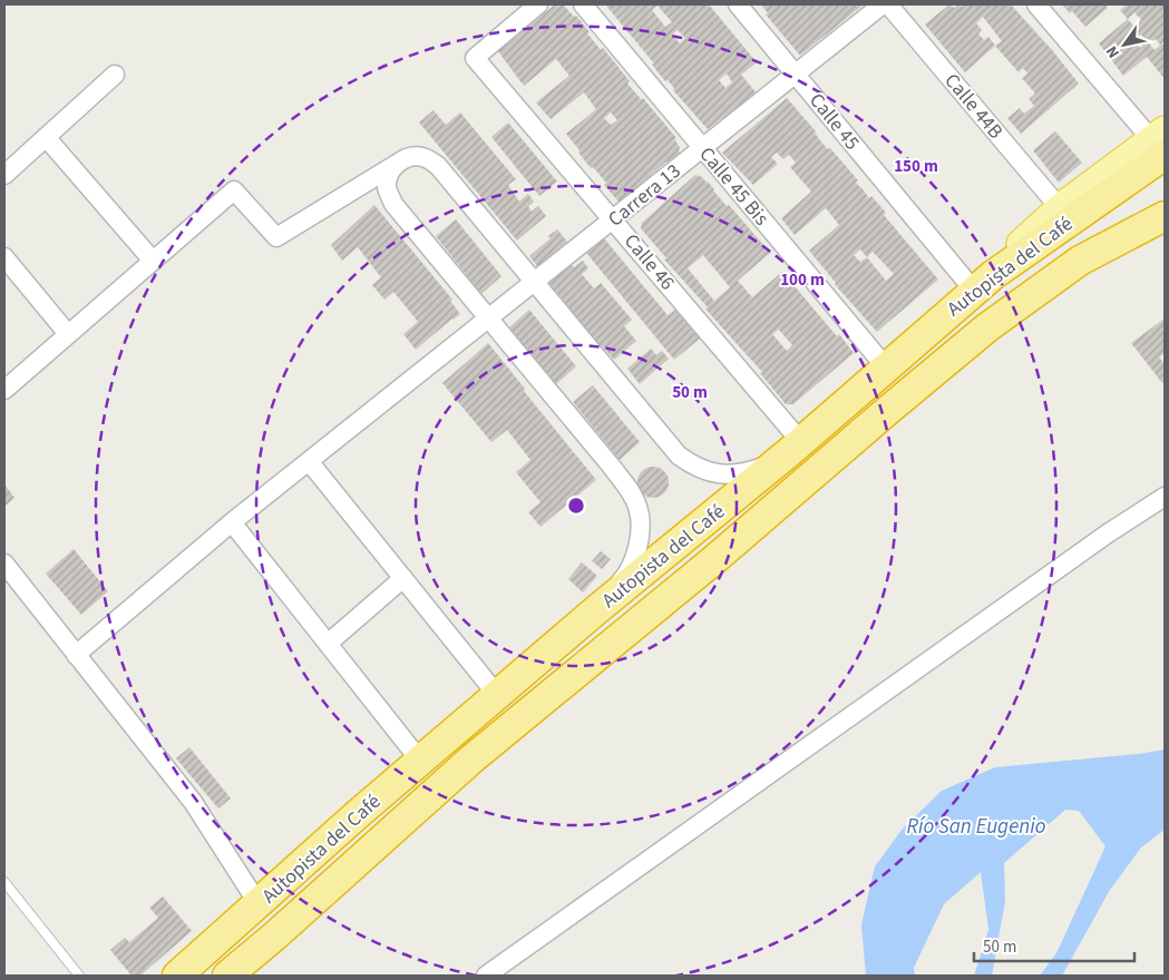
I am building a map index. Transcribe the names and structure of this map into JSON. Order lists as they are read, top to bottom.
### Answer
{
  "streets": {
    "highway": ["Autopista del Café"],
    "street": [
      "Calle 44B",
      "Calle 45",
      "Calle 45 Bis",
      "Carrera 13",
      "Calle 46"
    ]
  },
  "crossings": [
    ["Calle 45", "Carrera 13"],
    ["Calle 45", "Autopista del Café"],
    ["Calle 45 Bis", "Carrera 13"],
    ["Calle 45 Bis", "Autopista del Café"],
    ["Carrera 13", "Calle 46"],
    ["Calle 46", "Autopista del Café"]
  ],
  "water": ["Río San Eugenio"],
  "scale_bar": "50 m",
  "north": "bottom left",
  "rings": ["150 m", "100 m", "50 m"]
}
